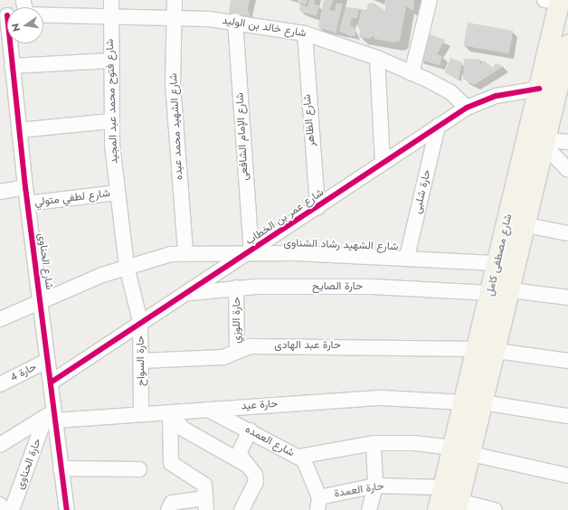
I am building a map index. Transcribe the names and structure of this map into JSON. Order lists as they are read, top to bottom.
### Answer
{
  "streets": {
    "main road": ["شارع مصطفى كامل"],
    "street": [
      "شارع خالد بن الوليد",
      "شارع فتوح محمد عبد المجيد",
      "شارع الظاهر",
      "شارع الشهيد محمد عبده",
      "شارع الإمام الشافعى",
      "حارة شلبى",
      "شارع لطفي متولي",
      "شارع عمر بن الخطاب",
      "شارع الشهيد رشاد الشناوى",
      "شارع الحناوى",
      "حارة الصايح",
      "حارة اللوزي",
      "حارة عبد الهادى",
      "حارة السواح",
      "حارة 4",
      "حارة عيد",
      "شارع العمده",
      "حارة الحناوى",
      "حارة العمدة"
    ]
  },
  "crossings": [
    ["شارع خالد بن الوليد", "شارع فتوح محمد عبد المجيد"],
    ["شارع خالد بن الوليد", "شارع الظاهر"],
    ["شارع خالد بن الوليد", "شارع الشهيد محمد عبده"],
    ["شارع خالد بن الوليد", "شارع الإمام الشافعى"],
    ["شارع خالد بن الوليد", "شارع عمر بن الخطاب"],
    ["شارع فتوح محمد عبد المجيد", "شارع لطفي متولي"],
    ["شارع فتوح محمد عبد المجيد", "شارع الشهيد رشاد الشناوى"],
    ["شارع فتوح محمد عبد المجيد", "حارة السواح"],
    ["شارع الظاهر", "شارع عمر بن الخطاب"],
    ["شارع الشهيد محمد عبده", "شارع الشهيد رشاد الشناوى"],
    ["شارع الإمام الشافعى", "شارع عمر بن الخطاب"],
    ["شارع الإمام الشافعى", "شارع الشهيد رشاد الشناوى"],
    ["حارة شلبى", "شارع عمر بن الخطاب"],
    ["حارة شلبى", "شارع الشهيد رشاد الشناوى"],
    ["شارع لطفي متولي", "شارع الحناوى"],
    ["شارع عمر بن الخطاب", "شارع الشهيد رشاد الشناوى"],
    ["شارع عمر بن الخطاب", "شارع مصطفى كامل"],
    ["شارع عمر بن الخطاب", "شارع الحناوى"],
    ["شارع عمر بن الخطاب", "حارة الصايح"],
    ["شارع عمر بن الخطاب", "حارة السواح"],
    ["شارع الشهيد رشاد الشناوى", "شارع مصطفى كامل"],
    ["شارع الشهيد رشاد الشناوى", "شارع الحناوى"],
    ["شارع الشهيد رشاد الشناوى", "حارة السواح"],
    ["شارع مصطفى كامل", "حارة الصايح"],
    ["شارع مصطفى كامل", "حارة عبد الهادى"],
    ["شارع مصطفى كامل", "حارة عيد"],
    ["شارع مصطفى كامل", "حارة العمدة"],
    ["شارع الحناوى", "حارة 4"],
    ["شارع الحناوى", "حارة عيد"],
    ["شارع الحناوى", "حارة الحناوى"],
    ["حارة الصايح", "حارة اللوزي"],
    ["حارة اللوزي", "حارة عبد الهادى"],
    ["حارة عبد الهادى", "حارة السواح"],
    ["حارة السواح", "حارة عيد"],
    ["حارة عيد", "شارع العمده"],
    ["حارة عيد", "حارة الحناوى"],
    ["شارع العمده", "حارة العمدة"]
  ],
  "north": "left"
}
